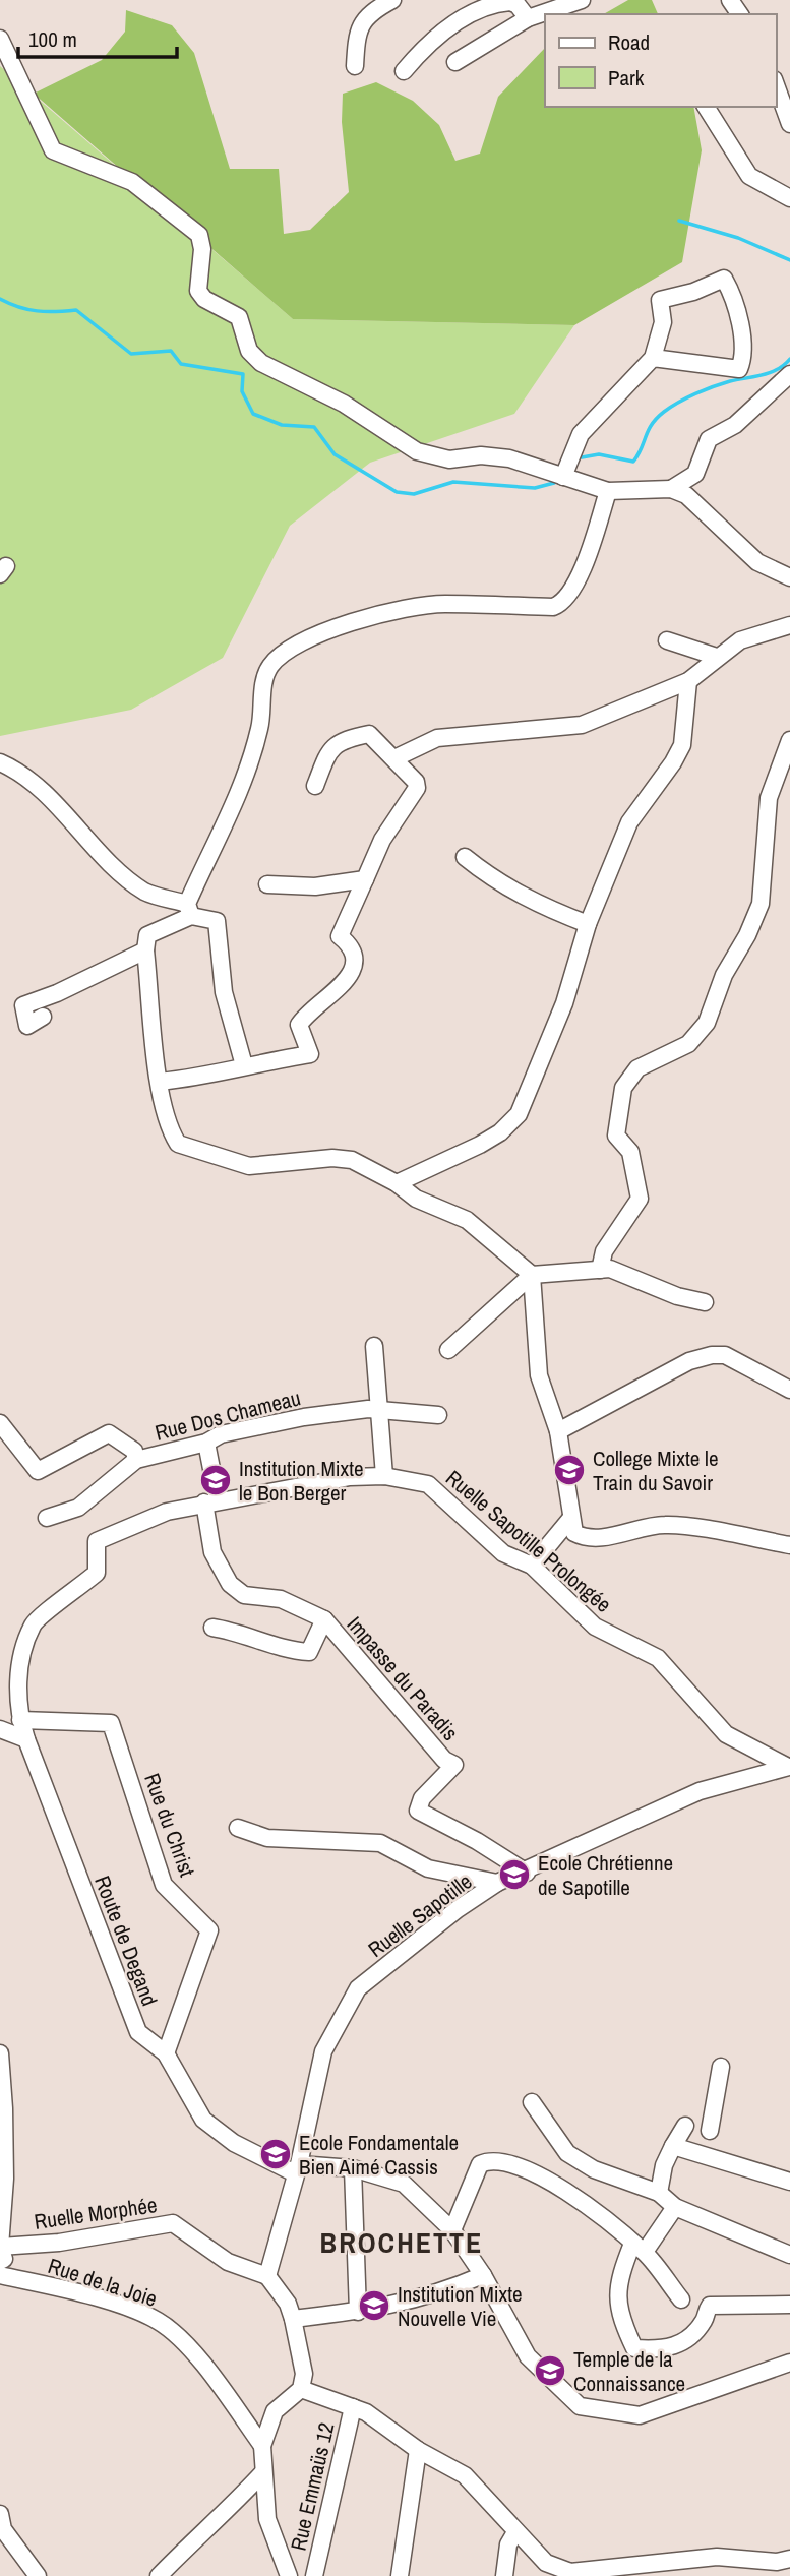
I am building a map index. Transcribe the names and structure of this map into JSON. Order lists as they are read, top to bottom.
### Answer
{
  "streets": {
    "street": [
      "Rue Dos Chameau",
      "Ruelle Sapotille Prolongée",
      "Impasse du Paradis",
      "Rue du Christ",
      "Ruelle Sapotille",
      "Route de Degand",
      "Ruelle Morphée",
      "Rue de la Joie",
      "Rue Emmaüs 12"
    ]
  },
  "crossings": [
    ["Rue Dos Chameau", "Impasse du Paradis"],
    ["Ruelle Sapotille Prolongée", "Impasse du Paradis"],
    ["Ruelle Sapotille Prolongée", "Rue du Christ"],
    ["Ruelle Sapotille Prolongée", "Ruelle Sapotille"],
    ["Ruelle Sapotille Prolongée", "Route de Degand"],
    ["Impasse du Paradis", "Ruelle Sapotille"],
    ["Rue du Christ", "Route de Degand"],
    ["Ruelle Sapotille", "Route de Degand"],
    ["Ruelle Sapotille", "Ruelle Morphée"]
  ],
  "districts": ["BROCHETTE"],
  "places": {
    "school or university": [
      "College Mixte le Train du Savoir",
      "Institution Mixte le Bon Berger",
      "Ecole Chrétienne de Sapotille",
      "Ecole Fondamentale Bien Aimé Cassis",
      "Institution Mixte Nouvelle Vie",
      "Temple de la Connaissance"
    ]
  },
  "legend": ["Road", "Park"],
  "scale_bar": "100 m"
}
